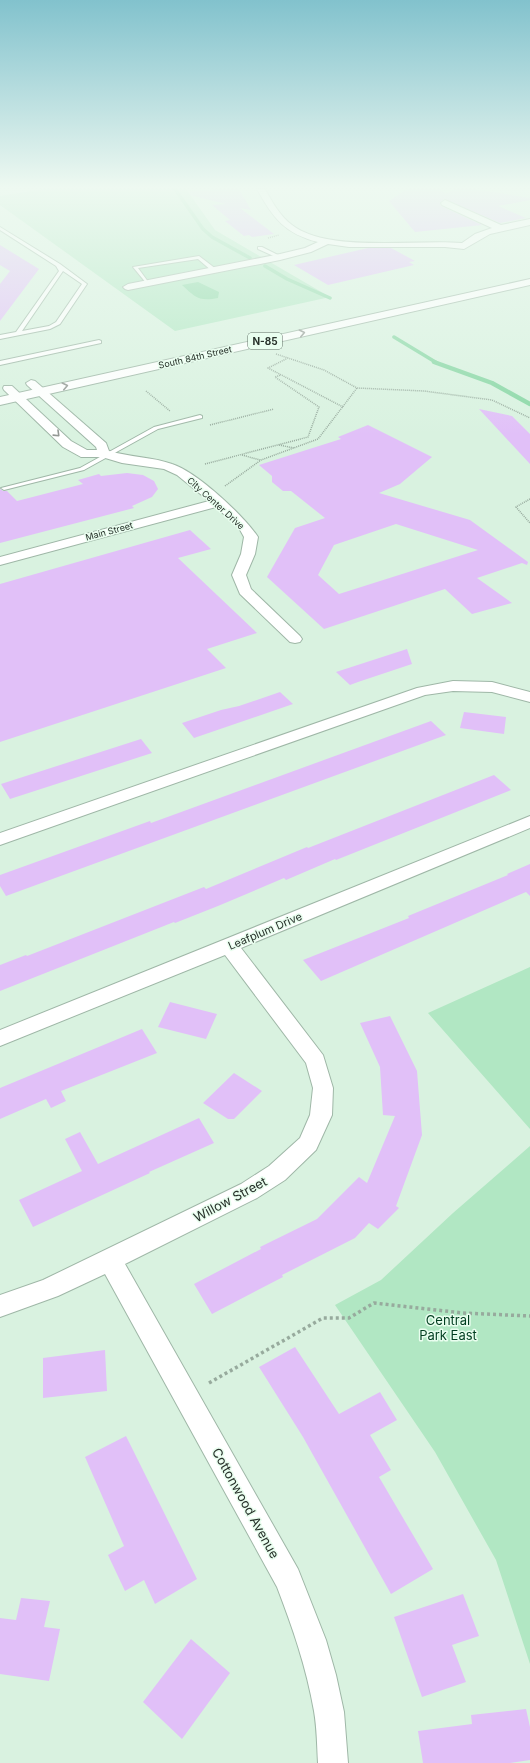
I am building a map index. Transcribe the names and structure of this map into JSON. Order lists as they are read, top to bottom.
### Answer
{
  "streets": {
    "main road": ["N-85", "South 84th Street"],
    "street": [
      "City Center Drive",
      "Main Street",
      "Leafplum Drive",
      "Willow Street",
      "Cottonwood Avenue"
    ]
  },
  "crossings": [
    ["South 84th Street", "City Center Drive"],
    ["City Center Drive", "Main Street"],
    ["Leafplum Drive", "Willow Street"],
    ["Willow Street", "Cottonwood Avenue"]
  ],
  "parks": ["Central Park East"]
}
